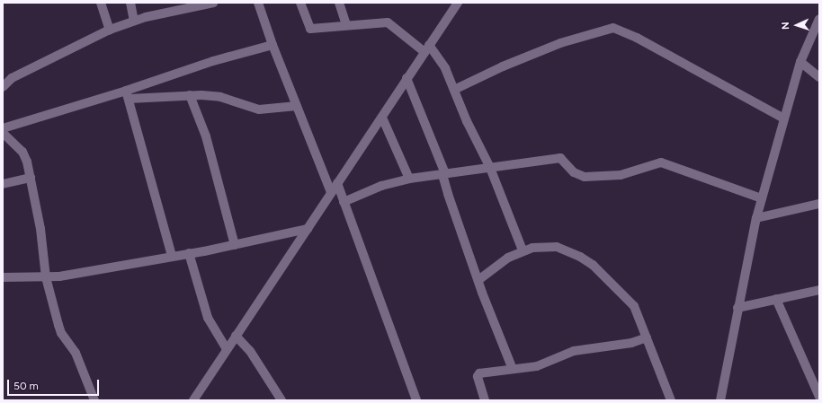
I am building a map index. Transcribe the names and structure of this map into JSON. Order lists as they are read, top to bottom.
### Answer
{
  "scale_bar": "50 m",
  "north": "left"
}
